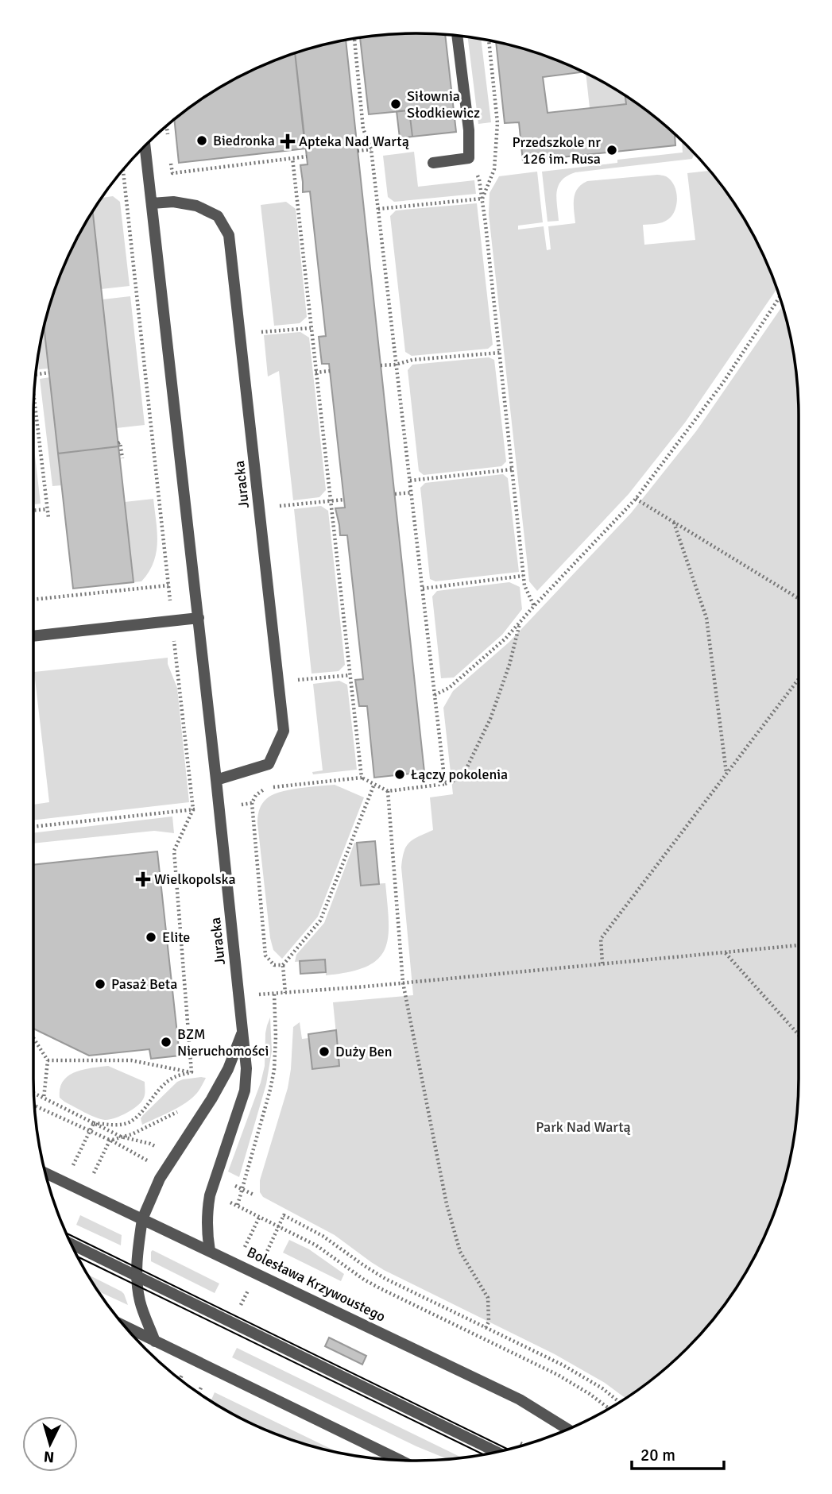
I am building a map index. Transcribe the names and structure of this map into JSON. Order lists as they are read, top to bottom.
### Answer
{
  "streets": {
    "street": ["Juracka", "Bolesława Krzywoustego"]
  },
  "crossings": [
    ["Juracka", "Bolesława Krzywoustego"]
  ],
  "parks": ["Park Nad Wartą"],
  "places": {
    "other": [
      "Siłownia Słodkiewicz",
      "Biedronka",
      "Przedszkole nr 126 im. Rusa",
      "Łączy pokolenia",
      "Elite",
      "Pasaż Beta",
      "BZM Nieruchomości",
      "Duży Ben"
    ],
    "health": ["Apteka Nad Wartą", "Wielkopolska"]
  },
  "scale_bar": "20 m",
  "north": "bottom"
}
